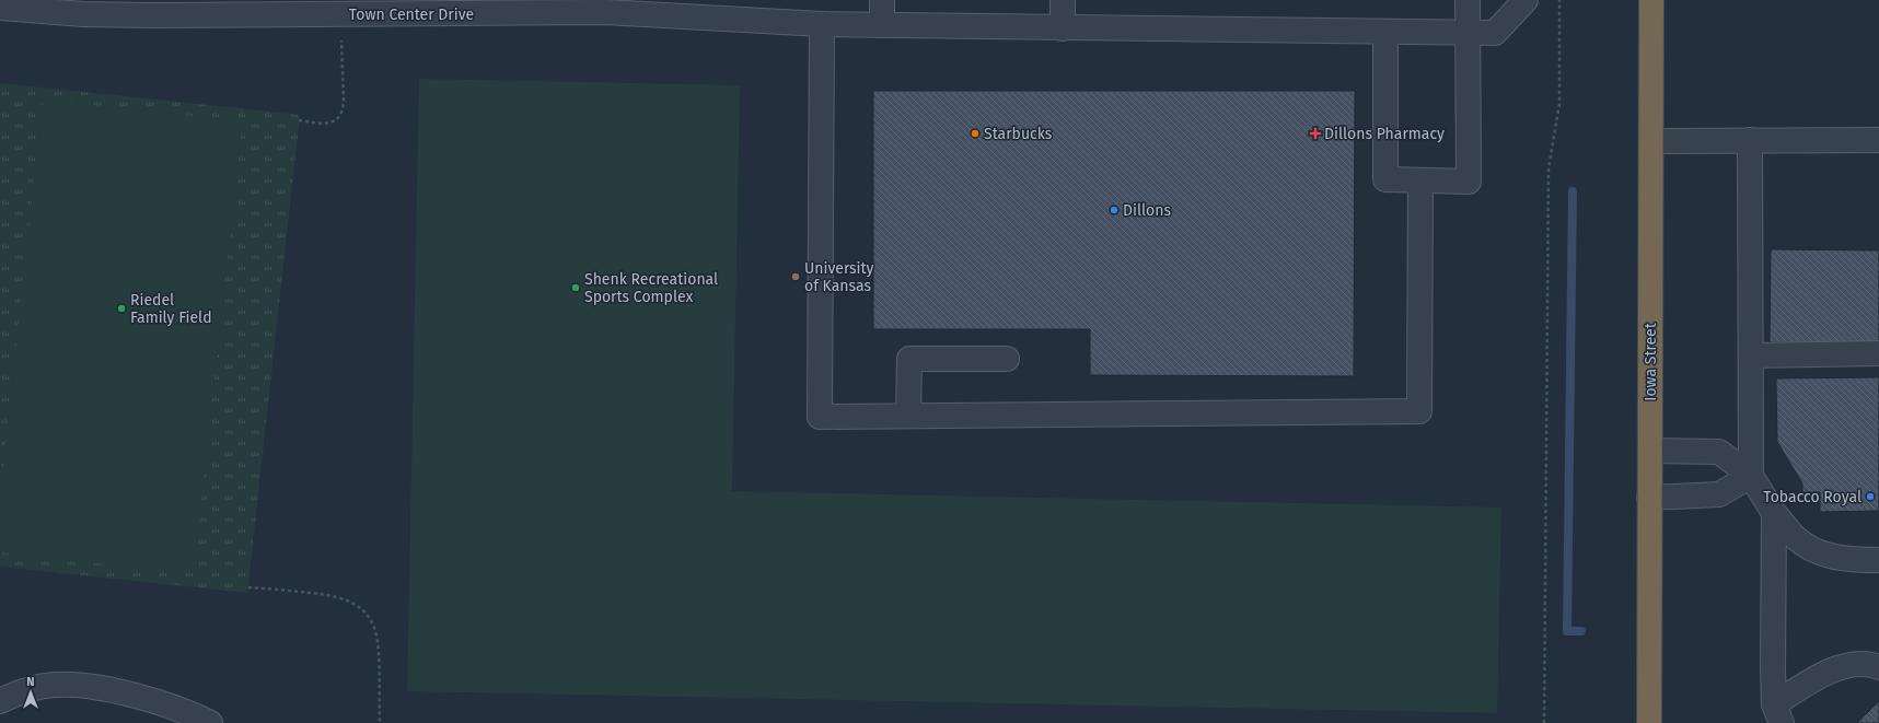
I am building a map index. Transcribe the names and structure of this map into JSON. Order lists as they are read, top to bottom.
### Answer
{
  "streets": {
    "highway": ["Iowa Street"],
    "street": ["Town Center Drive"]
  },
  "places": {
    "other": [
      "Starbucks",
      "Dillons",
      "University of Kansas",
      "Shenk Recreational Sports Complex",
      "Riedel Family Field",
      "Tobacco Royal"
    ],
    "health": ["Dillons Pharmacy"]
  },
  "north": "top"
}
